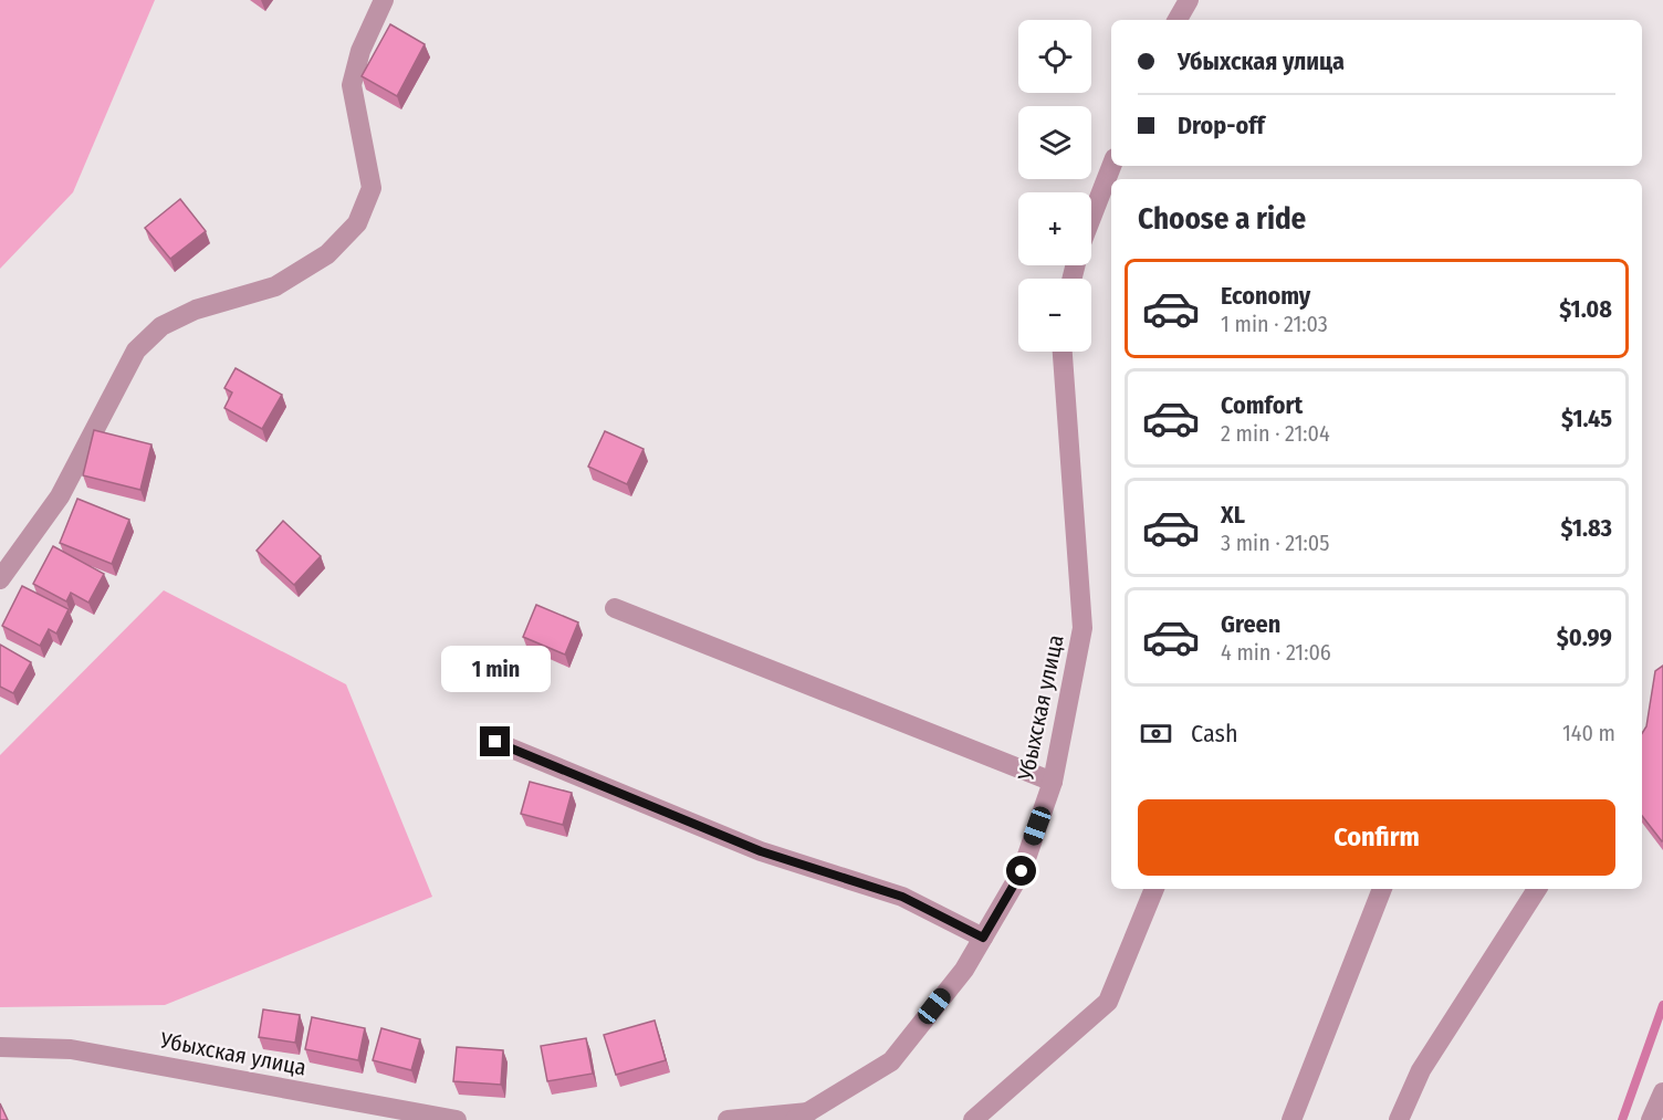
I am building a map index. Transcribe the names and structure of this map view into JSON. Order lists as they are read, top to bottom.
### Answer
{
  "streets": {
    "street": ["Убыхская улица"]
  },
  "page": {
    "map_buttons": ["+", "−"],
    "banner": ["Убыхская улица", "Drop-off"],
    "heading": "Choose a ride",
    "list": [
      {
        "name": "Economy",
        "note": "1 min · 21:03",
        "value": "$1.08"
      },
      {
        "name": "Comfort",
        "note": "2 min · 21:04",
        "value": "$1.45"
      },
      {
        "name": "XL",
        "note": "3 min · 21:05",
        "value": "$1.83"
      },
      {
        "name": "Green",
        "note": "4 min · 21:06",
        "value": "$0.99"
      }
    ],
    "bubble": "1 min",
    "pay": ["Cash", "140 m"],
    "buttons": "Confirm"
  }
}
